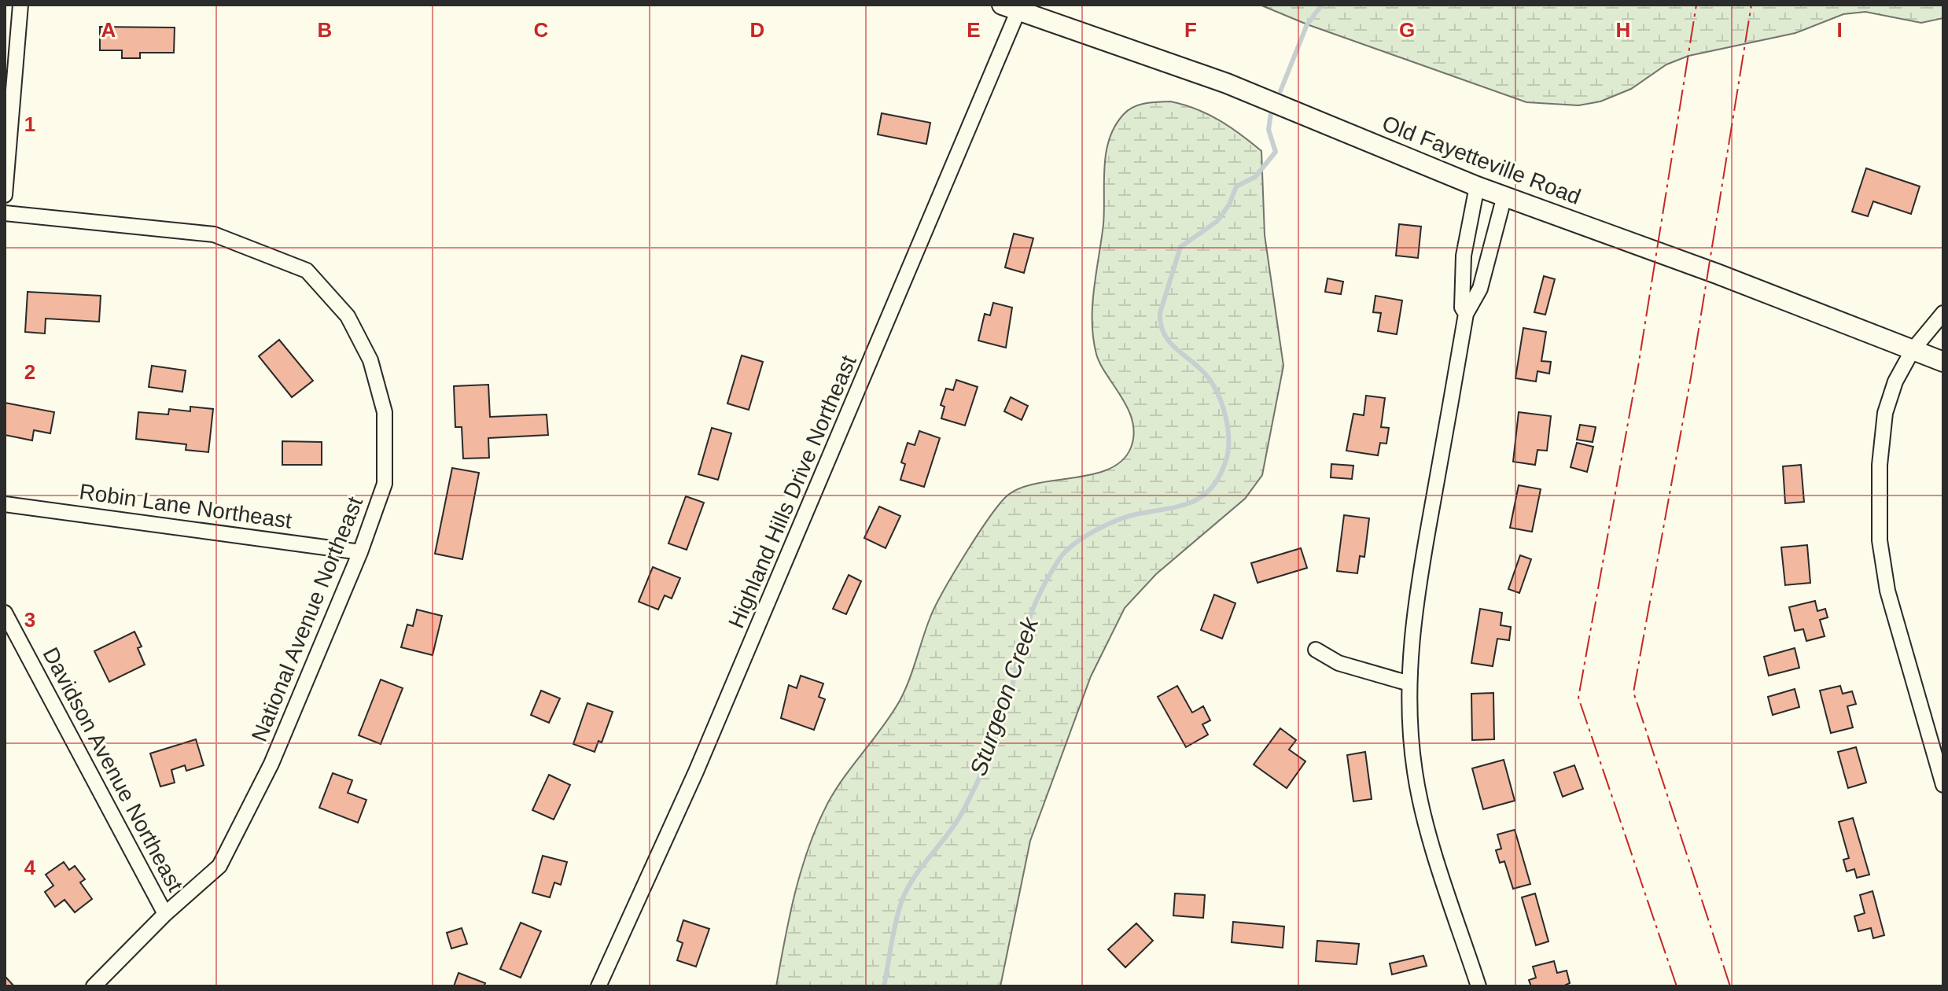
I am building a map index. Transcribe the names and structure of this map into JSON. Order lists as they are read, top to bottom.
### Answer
{
  "streets": {
    "street": [
      "Old Fayetteville Road",
      "Highland Hills Drive Northeast",
      "Robin Lane Northeast",
      "National Avenue Northeast",
      "Davidson Avenue Northeast"
    ]
  },
  "crossings": [
    ["Old Fayetteville Road", "Highland Hills Drive Northeast"],
    ["Robin Lane Northeast", "National Avenue Northeast"],
    ["National Avenue Northeast", "Davidson Avenue Northeast"]
  ],
  "water": ["Sturgeon Creek"],
  "grid": {
    "columns": [
      "A",
      "B",
      "C",
      "D",
      "E",
      "F",
      "G",
      "H",
      "I"
    ],
    "rows": [
      "1",
      "2",
      "3",
      "4"
    ]
  }
}
